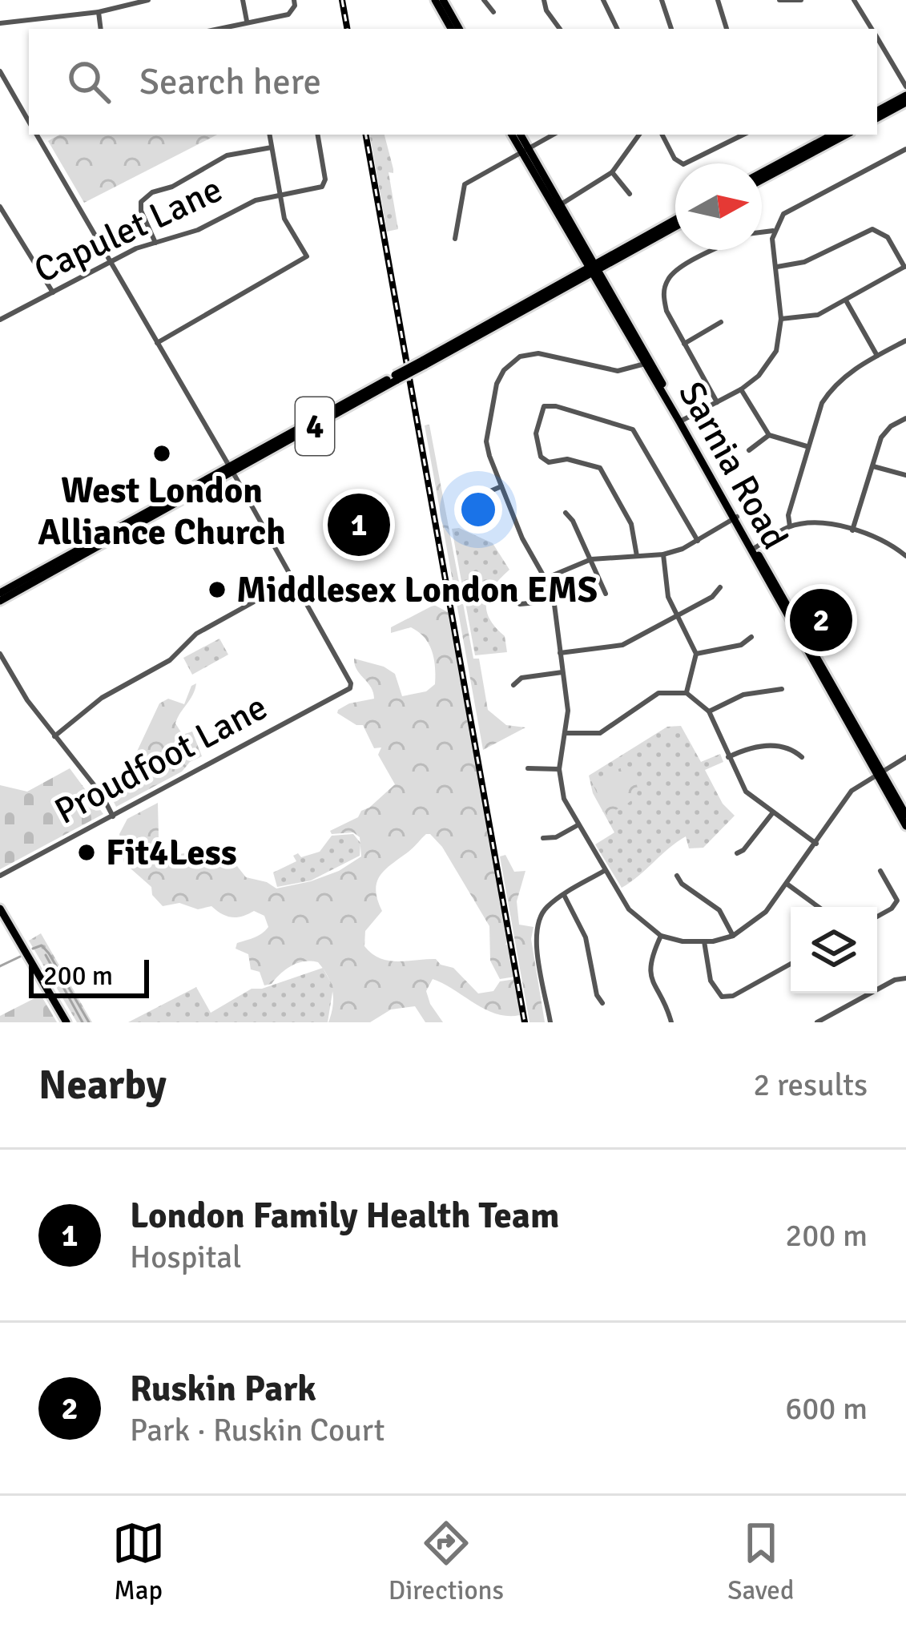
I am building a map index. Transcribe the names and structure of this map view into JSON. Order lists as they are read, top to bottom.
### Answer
{
  "streets": {
    "main road": ["4", "Sarnia Road"],
    "street": ["Capulet Lane", "Proudfoot Lane"]
  },
  "crossings": [
    ["4", "Sarnia Road"]
  ],
  "places": ["West London Alliance Church", "Middlesex London EMS", "Fit4Less"],
  "scale_bar": "200 m",
  "north": "right",
  "page": {
    "search": "Search here",
    "pins": ["1", "2"],
    "scale": "200 m",
    "heading": ["Nearby", "2 results"],
    "list": [
      {
        "mark": "1",
        "name": "London Family Health Team",
        "note": "Hospital",
        "value": "200 m"
      },
      {
        "mark": "2",
        "name": "Ruskin Park",
        "note": "Park · Ruskin Court",
        "value": "600 m"
      }
    ],
    "nav": ["Map", "Directions", "Saved"]
  }
}
